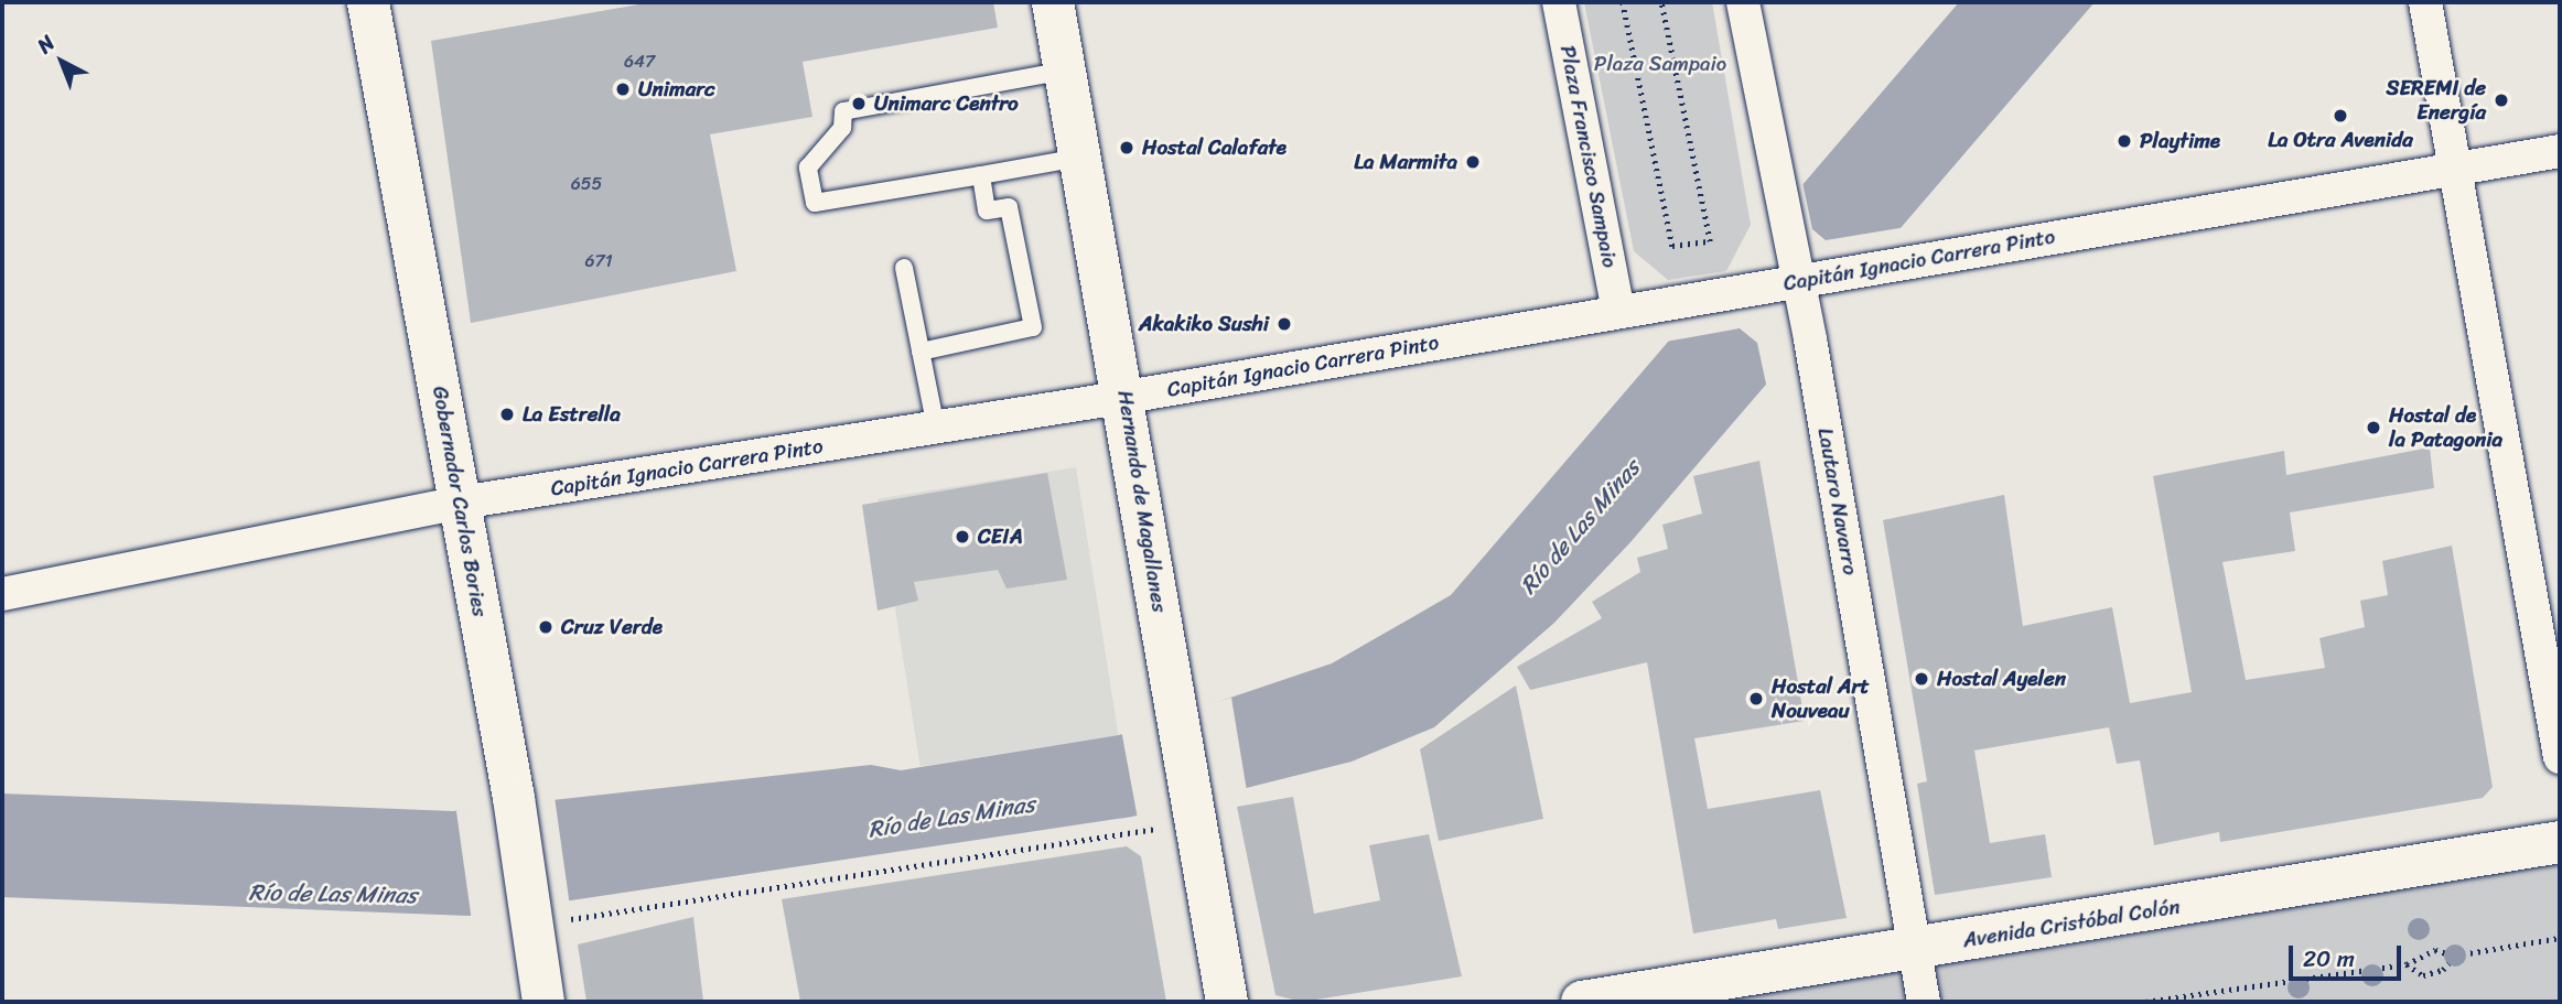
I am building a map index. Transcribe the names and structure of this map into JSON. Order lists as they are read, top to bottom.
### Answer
{
  "streets": {
    "main road": ["Gobernador Carlos Bories", "Hernando de Magallanes", "Avenida Cristóbal Colón"],
    "street": ["Plaza Francisco Sampaio", "Capitán Ignacio Carrera Pinto", "Lautaro Navarro"]
  },
  "crossings": [
    ["Plaza Francisco Sampaio", "Capitán Ignacio Carrera Pinto"],
    ["Capitán Ignacio Carrera Pinto", "Gobernador Carlos Bories"],
    ["Capitán Ignacio Carrera Pinto", "Hernando de Magallanes"],
    ["Capitán Ignacio Carrera Pinto", "Lautaro Navarro"],
    ["Lautaro Navarro", "Avenida Cristóbal Colón"]
  ],
  "water": ["Río de Las Minas"],
  "parks": ["Plaza Sampaio"],
  "places": [
    "Unimarc",
    "SEREMI de Energía",
    "Unimarc Centro",
    "La Otra Avenida",
    "Playtime",
    "Hostal Calafate",
    "La Marmita",
    "Akakiko Sushi",
    "La Estrella",
    "Hostal de la Patagonia",
    "CEIA",
    "Cruz Verde",
    "Hostal Ayelen",
    "Hostal Art Nouveau"
  ],
  "house_numbers": ["647", "655", "671"],
  "scale_bar": "20 m",
  "north": "top left"
}
